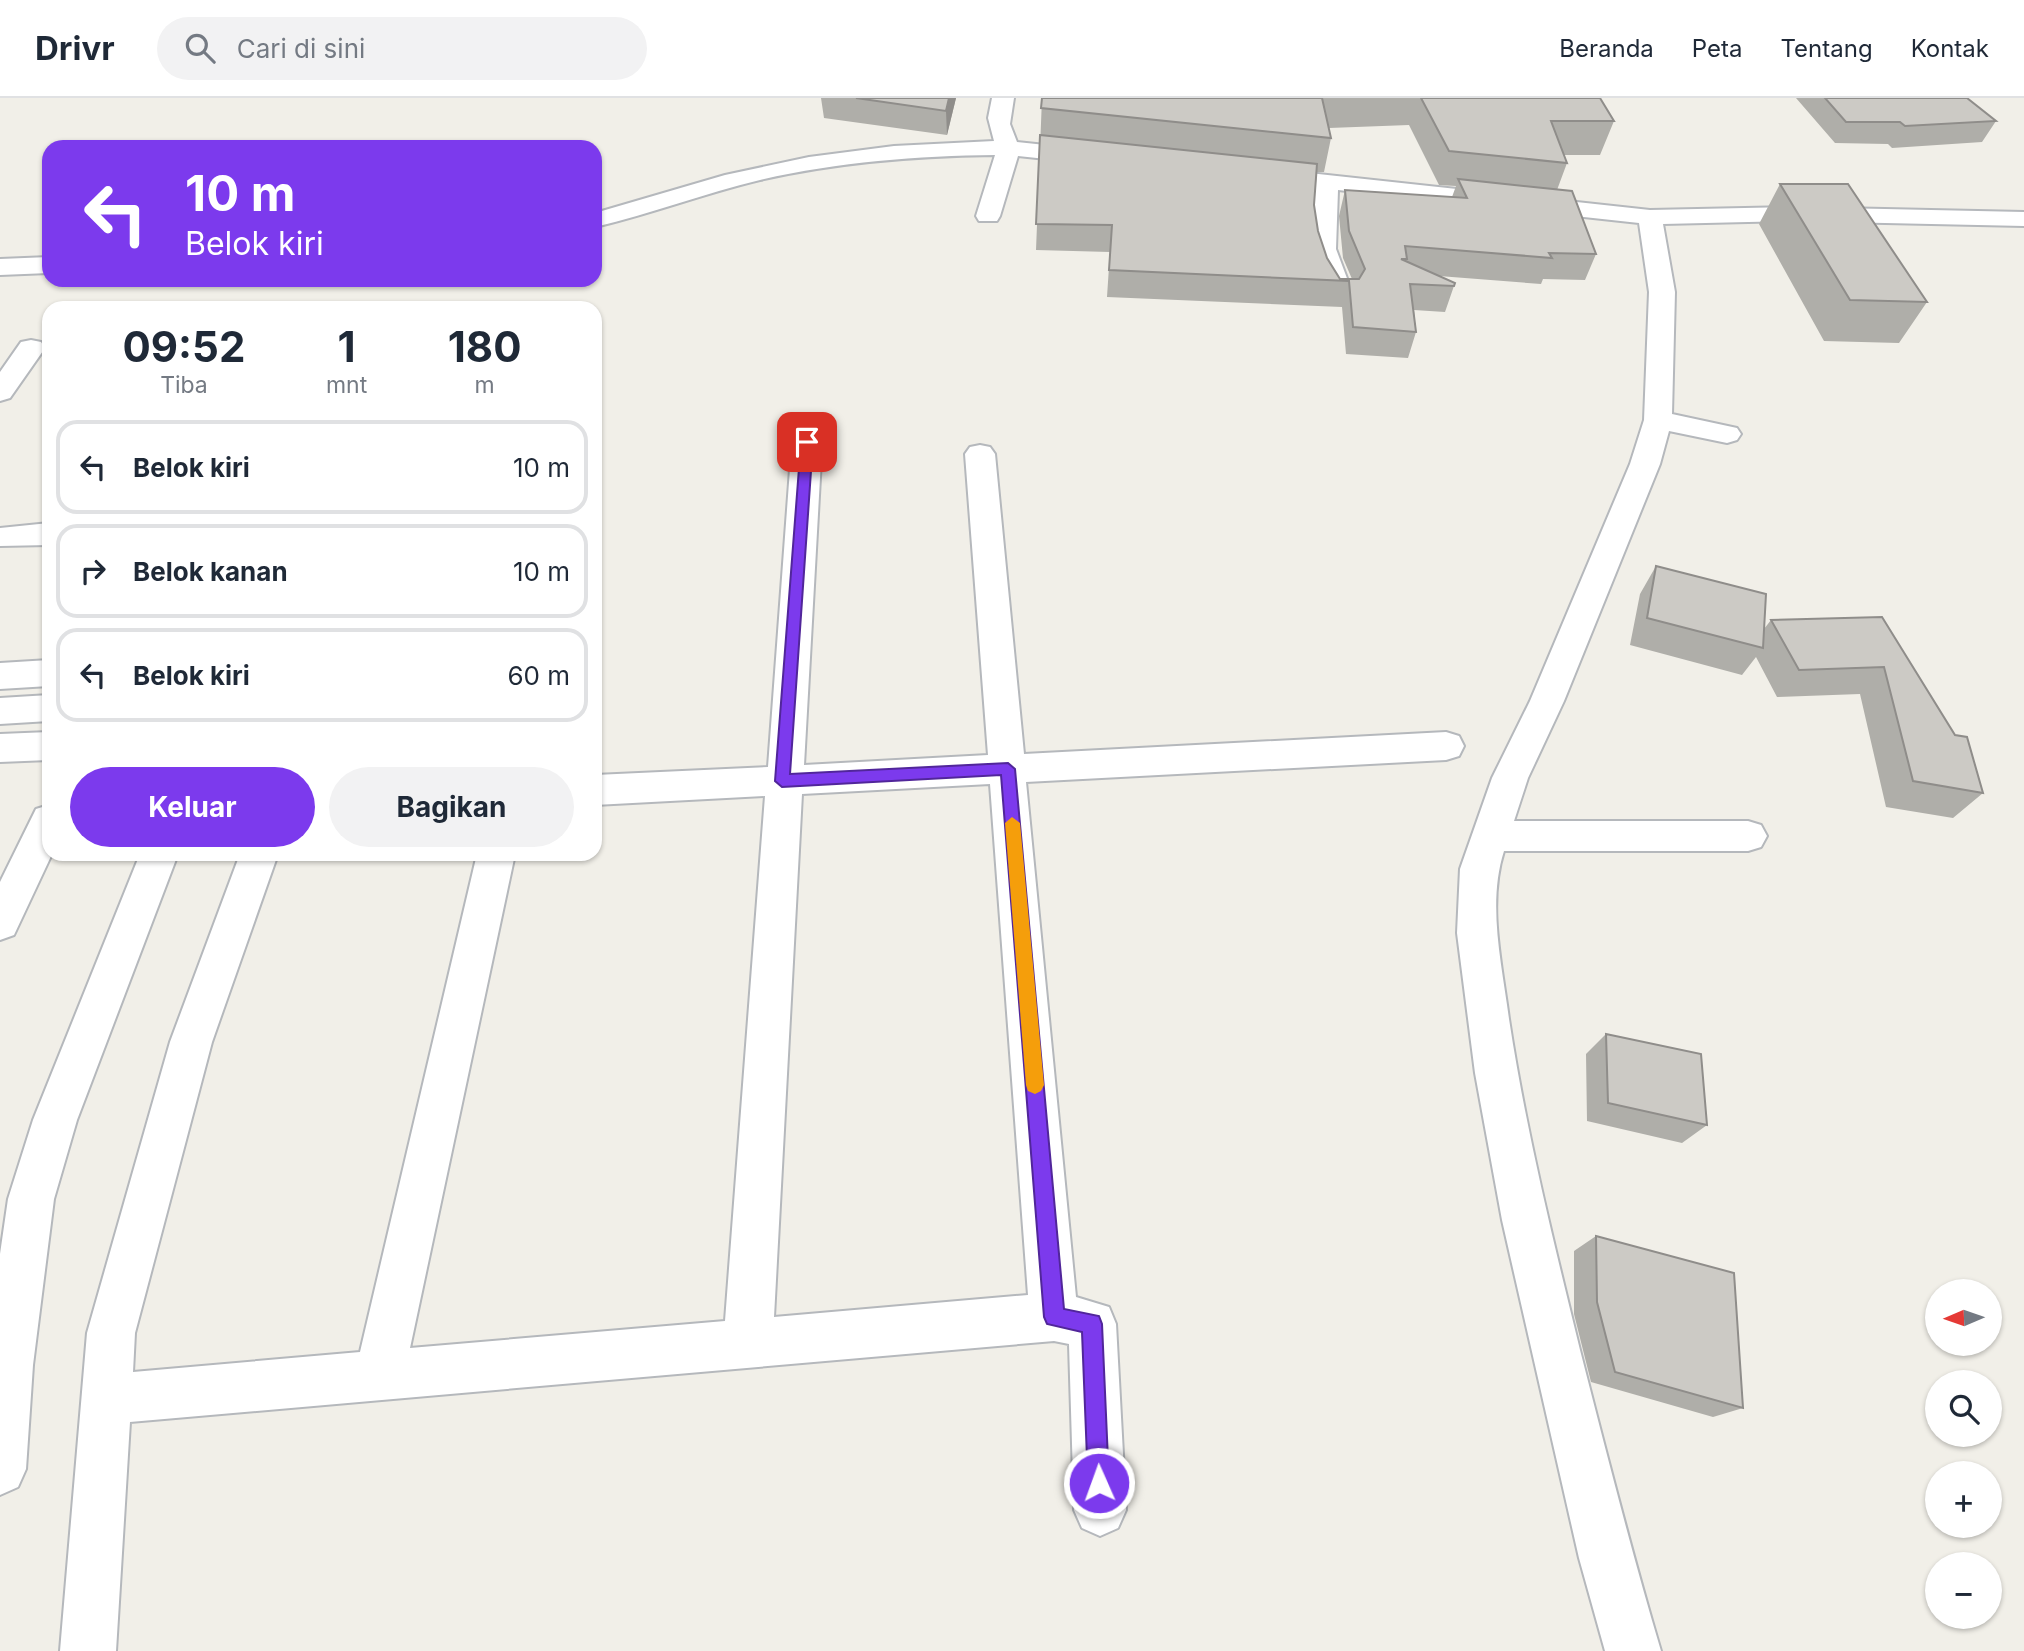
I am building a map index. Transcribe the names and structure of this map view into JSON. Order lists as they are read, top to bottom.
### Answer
{
  "north": "left",
  "page": {
    "header": "Drivr",
    "search": "Cari di sini",
    "nav": [
      "Beranda",
      "Peta",
      "Tentang",
      "Kontak"
    ],
    "turn": ["10 m", "Belok kiri"],
    "eta": [
      "09:52",
      "Tiba",
      "1",
      "mnt",
      "180",
      "m"
    ],
    "list": [
      {
        "name": "Belok kiri",
        "value": "10 m"
      },
      {
        "name": "Belok kanan",
        "value": "10 m"
      },
      {
        "name": "Belok kiri",
        "value": "60 m"
      }
    ],
    "buttons": ["Keluar", "Bagikan"],
    "map_buttons": ["+", "−"]
  }
}
